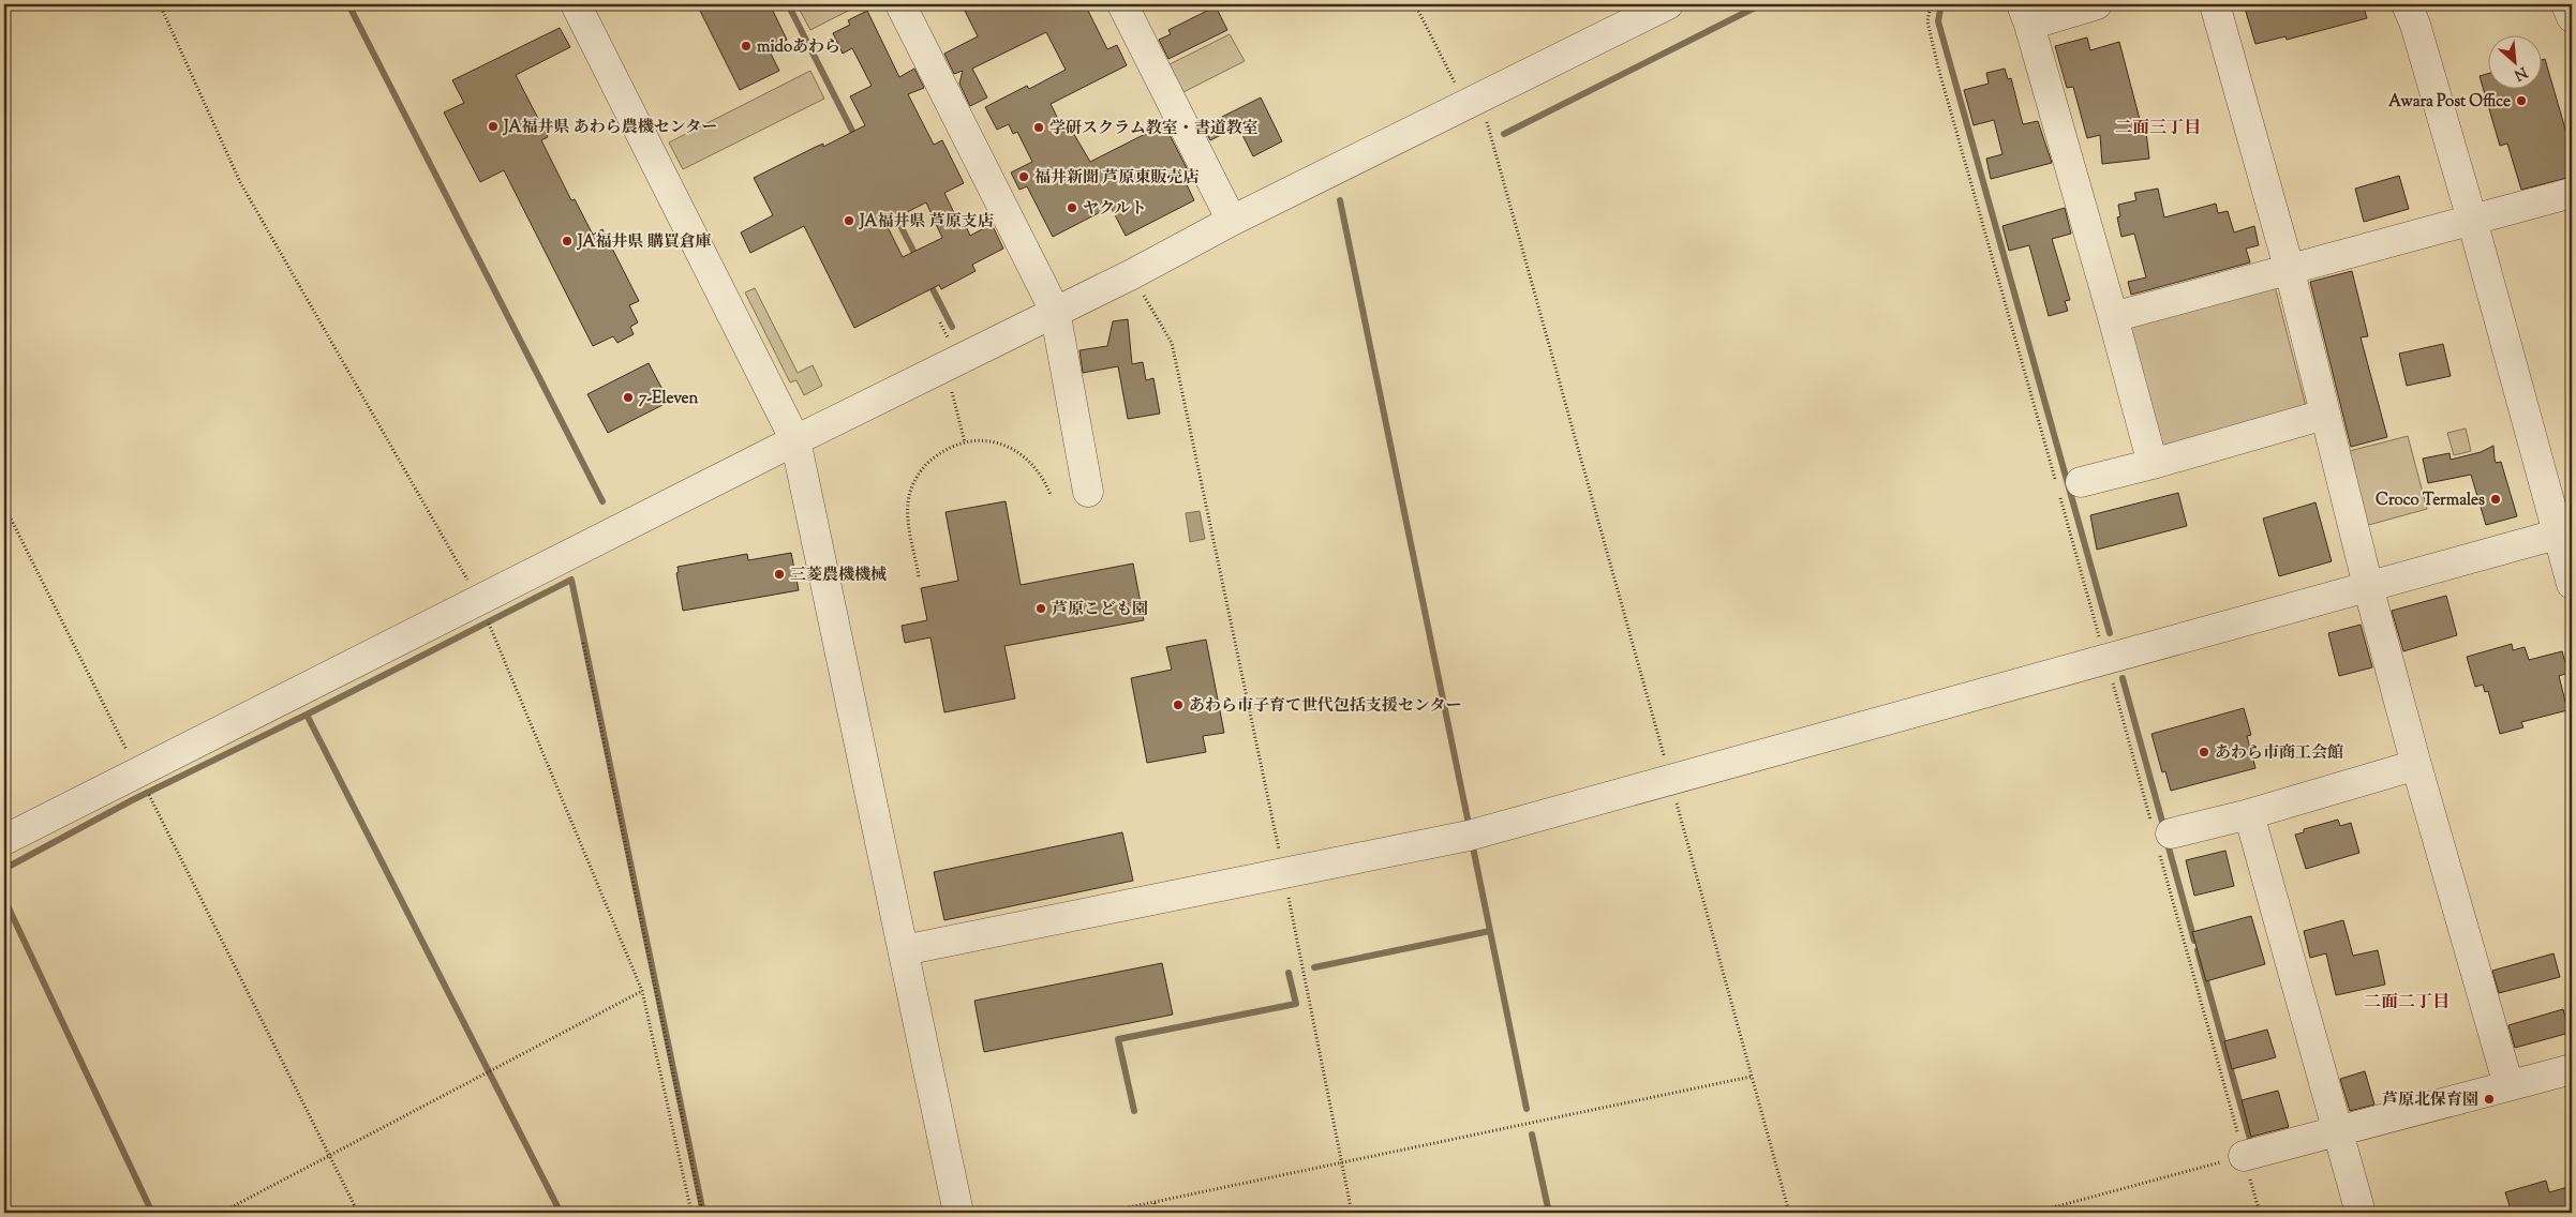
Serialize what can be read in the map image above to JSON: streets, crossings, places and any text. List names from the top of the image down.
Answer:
{
  "districts": ["二面三丁目", "二面二丁目"],
  "places": [
    "midoあわら",
    "Awara Post Office",
    "JA福井県 あわら農機センター",
    "学研スクラム教室・書道教室",
    "福井新聞 芦原東販売店",
    "ヤクルト",
    "JA福井県 芦原支店",
    "JA福井県 購買倉庫",
    "7-Eleven",
    "Croco Termales",
    "三菱農機機械",
    "芦原こども園",
    "あわら市子育て世代包括支援センター",
    "あわら市商工会館",
    "芦原北保育園"
  ],
  "north": "bottom right"
}
